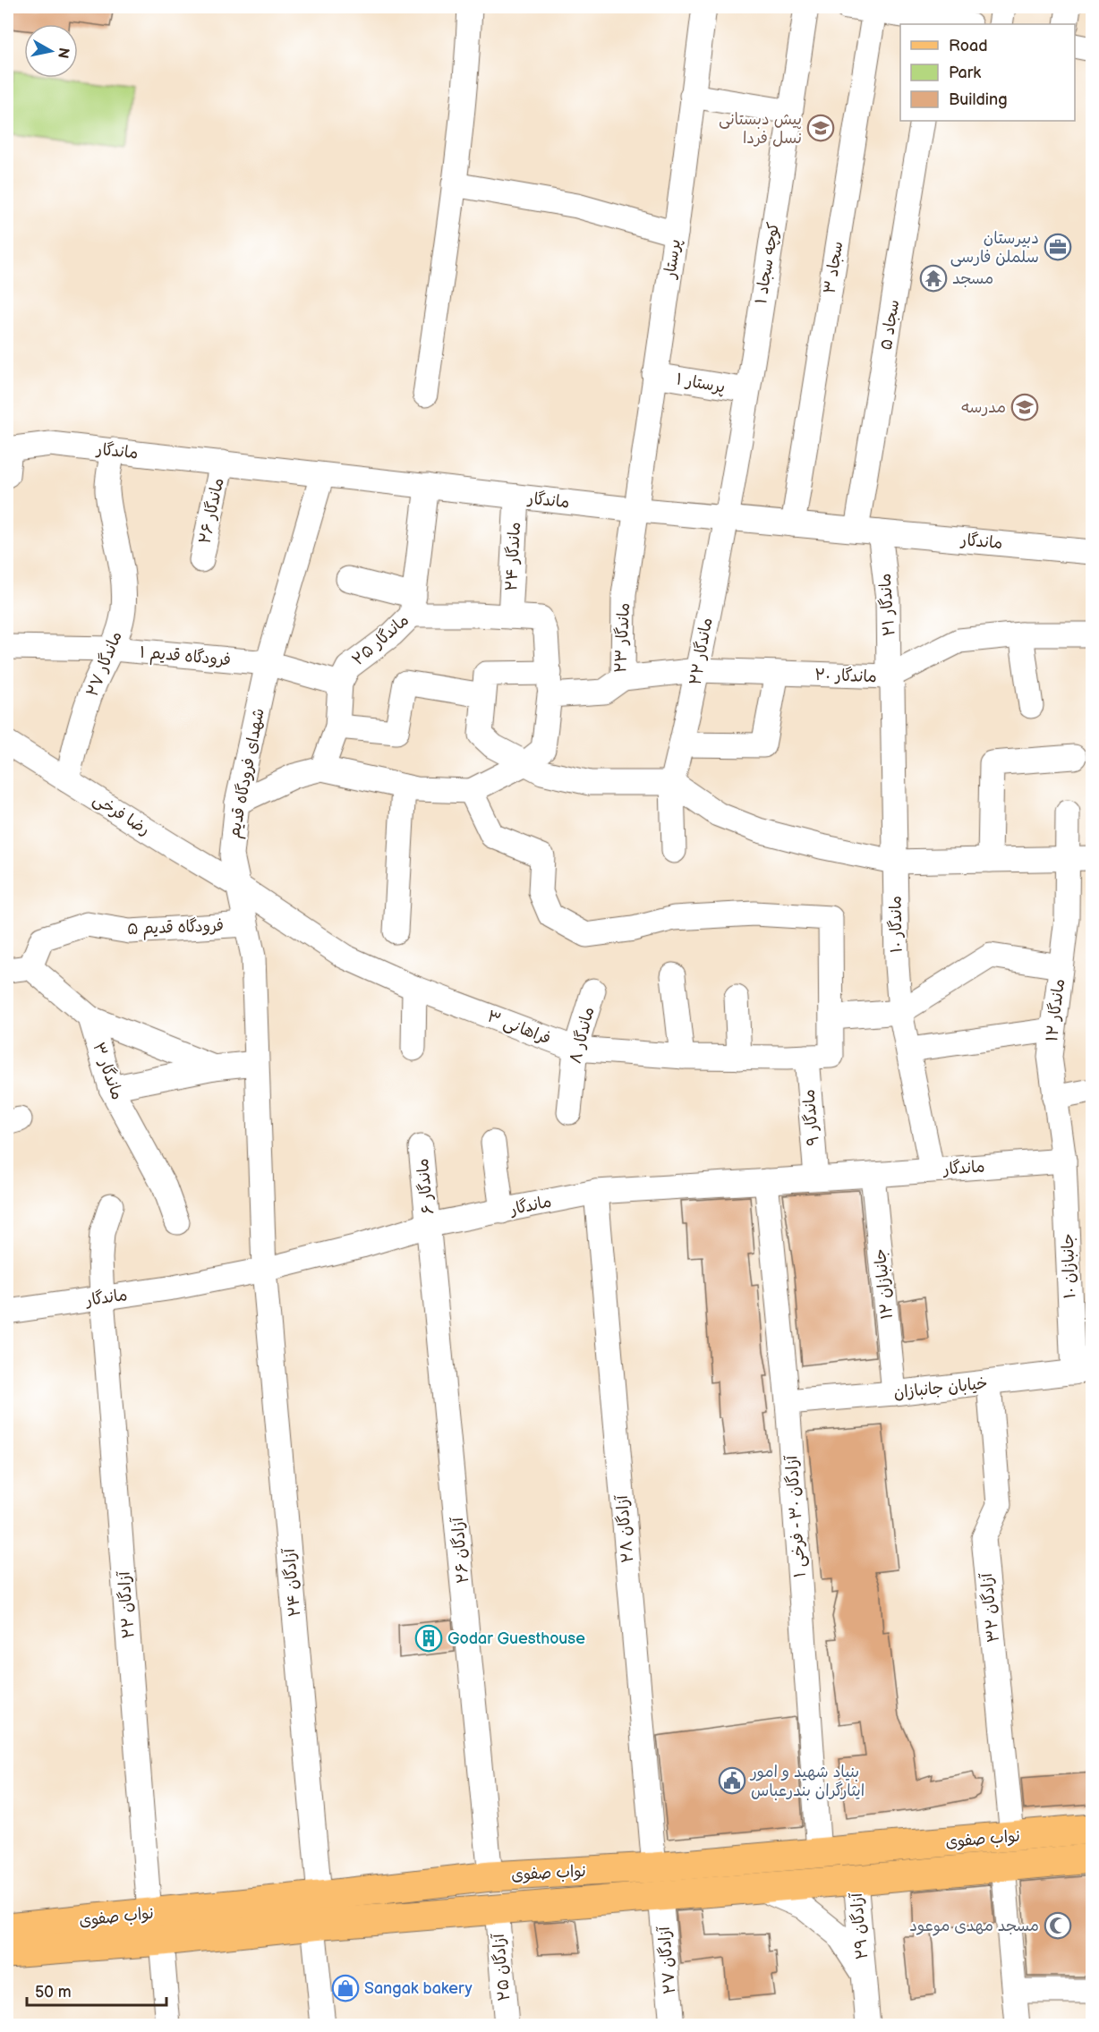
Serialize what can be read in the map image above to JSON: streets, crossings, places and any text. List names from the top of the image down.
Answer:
{
  "streets": {
    "main road": ["نواب صفوی"],
    "street": [
      "پرستار",
      "کوچه سجاد ۱",
      "سجاد ۳",
      "سجاد ۵",
      "پرستار ۱",
      "ماندگار",
      "ماندگار ۲۶",
      "ماندگار ۲۴",
      "ماندگار ۲۱",
      "ماندگار ۲۳",
      "ماندگار ۲۵",
      "ماندگار ۲۲",
      "فرودگاه قدیم ۱",
      "ماندگار ۲۷",
      "ماندگار ۲۰",
      "شهدای فرودگاه قدیم",
      "رضا فرخی",
      "ماندگار ۱۰",
      "فرودگاه قدیم ۵",
      "ماندگار ۱۲",
      "فراهانی ۳",
      "ماندگار ۸",
      "ماندگار ۳",
      "ماندگار ۹",
      "ماندگار ۶",
      "جانبازان ۱۰",
      "جانبازان ۱۲",
      "خیابان جانبازان",
      "آزادگان ۳۰ - فرخی ۱",
      "آزادگان ۲۸",
      "آزادگان ۲۶",
      "آزادگان ۲۴",
      "آزادگان ۲۲",
      "آزادگان ۳۲",
      "آزادگان ۲۹",
      "آزادگان ۲۷",
      "آزادگان ۲۵"
    ]
  },
  "crossings": [
    ["پرستار", "پرستار ۱"],
    ["پرستار", "ماندگار"],
    ["پرستار", "ماندگار ۲۳"],
    ["کوچه سجاد ۱", "پرستار ۱"],
    ["کوچه سجاد ۱", "ماندگار"],
    ["کوچه سجاد ۱", "ماندگار ۲۲"],
    ["سجاد ۳", "ماندگار"],
    ["سجاد ۵", "ماندگار"],
    ["ماندگار", "ماندگار ۲۶"],
    ["ماندگار", "ماندگار ۲۴"],
    ["ماندگار", "ماندگار ۲۱"],
    ["ماندگار", "ماندگار ۲۳"],
    ["ماندگار", "ماندگار ۲۵"],
    ["ماندگار", "ماندگار ۲۲"],
    ["ماندگار", "ماندگار ۲۷"],
    ["ماندگار", "شهدای فرودگاه قدیم"],
    ["ماندگار", "ماندگار ۱۰"],
    ["ماندگار", "ماندگار ۱۲"],
    ["ماندگار", "ماندگار ۹"],
    ["ماندگار", "ماندگار ۶"],
    ["ماندگار", "جانبازان ۱۰"],
    ["ماندگار", "جانبازان ۱۲"],
    ["ماندگار", "آزادگان ۳۰ - فرخی ۱"],
    ["ماندگار", "آزادگان ۲۸"],
    ["ماندگار", "آزادگان ۲۶"],
    ["ماندگار", "آزادگان ۲۴"],
    ["ماندگار", "آزادگان ۲۲"],
    ["ماندگار ۲۱", "ماندگار ۲۰"],
    ["ماندگار ۲۱", "ماندگار ۱۰"],
    ["ماندگار ۲۳", "ماندگار ۲۰"],
    ["ماندگار ۲۵", "فرودگاه قدیم ۱"],
    ["ماندگار ۲۲", "ماندگار ۲۰"],
    ["فرودگاه قدیم ۱", "ماندگار ۲۷"],
    ["فرودگاه قدیم ۱", "شهدای فرودگاه قدیم"],
    ["ماندگار ۲۷", "رضا فرخی"],
    ["ماندگار ۲۰", "ماندگار ۱۰"],
    ["شهدای فرودگاه قدیم", "رضا فرخی"],
    ["شهدای فرودگاه قدیم", "فرودگاه قدیم ۵"],
    ["شهدای فرودگاه قدیم", "فراهانی ۳"],
    ["شهدای فرودگاه قدیم", "آزادگان ۲۴"],
    ["رضا فرخی", "فراهانی ۳"],
    ["ماندگار ۱۲", "جانبازان ۱۰"],
    ["فراهانی ۳", "ماندگار ۸"],
    ["فراهانی ۳", "ماندگار ۹"],
    ["ماندگار ۶", "آزادگان ۲۶"],
    ["جانبازان ۱۰", "خیابان جانبازان"],
    ["جانبازان ۱۲", "خیابان جانبازان"],
    ["خیابان جانبازان", "آزادگان ۳۰ - فرخی ۱"],
    ["خیابان جانبازان", "آزادگان ۳۲"],
    ["آزادگان ۳۰ - فرخی ۱", "نواب صفوی"],
    ["آزادگان ۲۸", "نواب صفوی"],
    ["آزادگان ۲۶", "نواب صفوی"],
    ["آزادگان ۲۴", "نواب صفوی"],
    ["آزادگان ۲۲", "نواب صفوی"],
    ["آزادگان ۳۲", "نواب صفوی"],
    ["نواب صفوی", "آزادگان ۲۹"],
    ["نواب صفوی", "آزادگان ۲۷"],
    ["نواب صفوی", "آزادگان ۲۵"]
  ],
  "places": {
    "school or university": ["پیش دبستانی نسل فردا", "مدرسه"],
    "office": ["دبیرستان سلملن فارسی"],
    "temple": ["مسجد"],
    "building": ["Godar Guesthouse"],
    "public building": ["بنیاد شهید و امور ایثارگران بندرعباس"],
    "mosque": ["مسجد مهدی موعود"],
    "shop": ["Sangak bakery"]
  },
  "legend": ["Road", "Park", "Building"],
  "scale_bar": "50 m",
  "north": "right"
}
